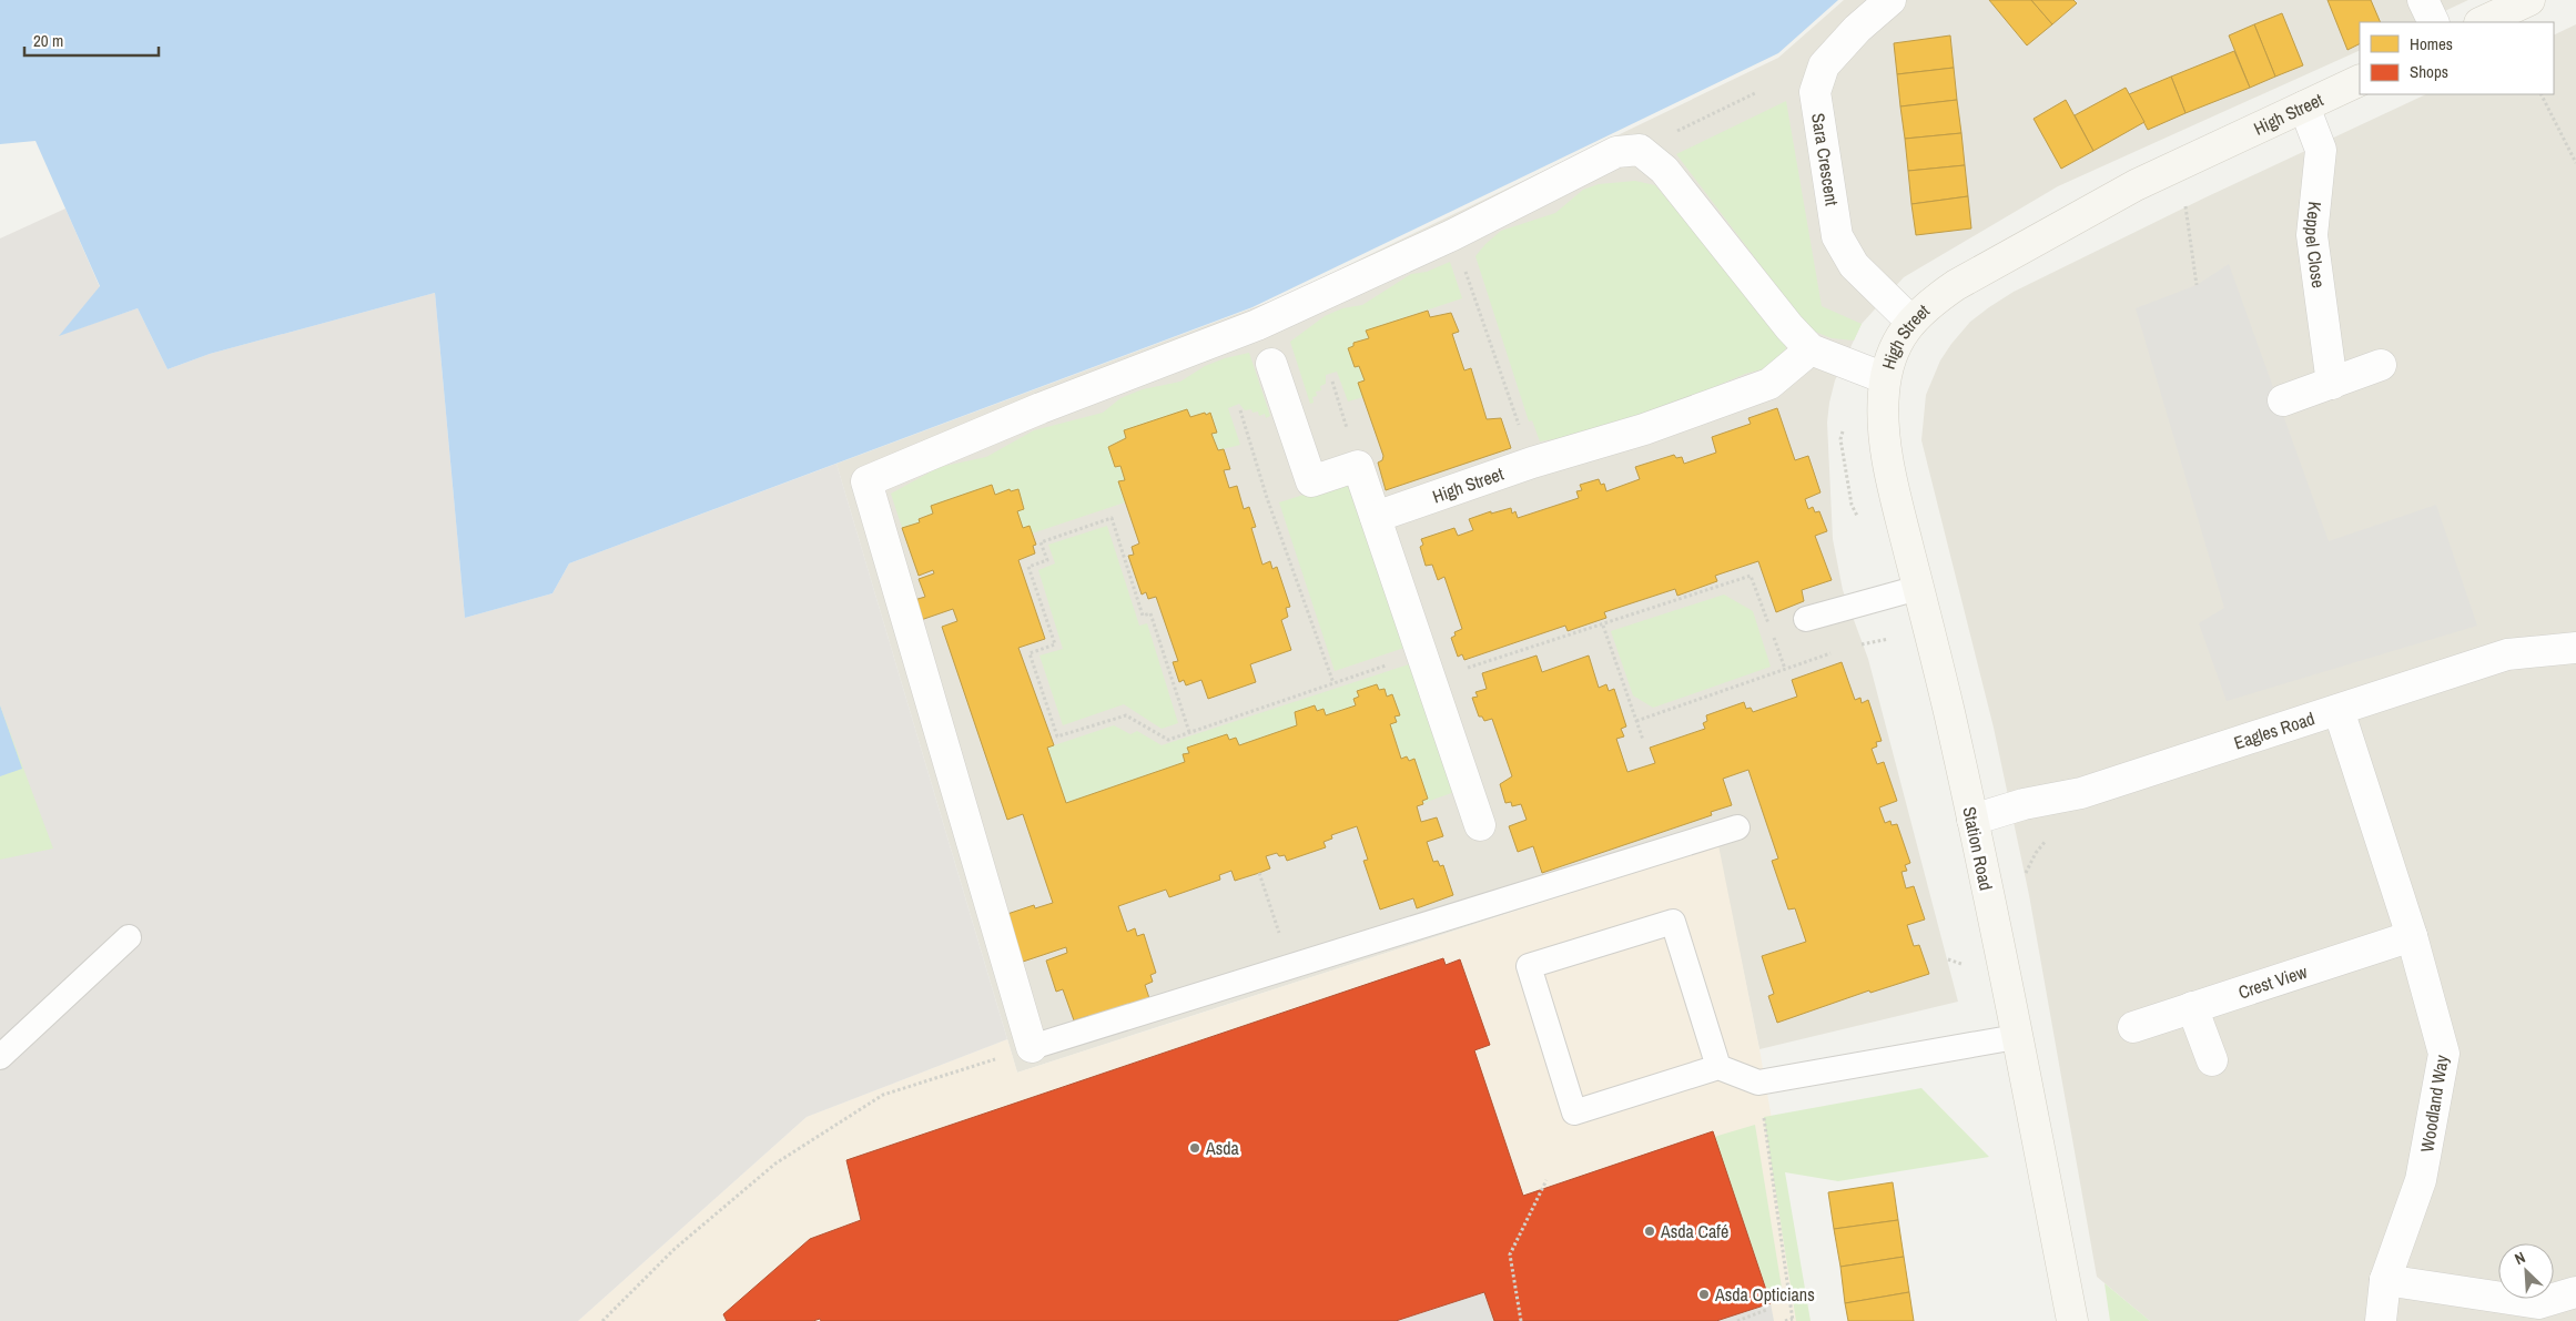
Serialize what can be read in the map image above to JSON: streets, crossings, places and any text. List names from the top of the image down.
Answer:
{
  "streets": {
    "main road": ["High Street", "Station Road"],
    "street": [
      "Sara Crescent",
      "Keppel Close",
      "Eagles Road",
      "Crest View",
      "Woodland Way"
    ]
  },
  "crossings": [
    ["High Street", "Sara Crescent"],
    ["High Street", "Keppel Close"],
    ["High Street", "Station Road"],
    ["Eagles Road", "Station Road"],
    ["Eagles Road", "Woodland Way"],
    ["Crest View", "Woodland Way"]
  ],
  "places": ["Asda", "Asda Café", "Asda Opticians"],
  "legend": ["Homes", "Shops"],
  "scale_bar": "20 m",
  "north": "top left"
}
